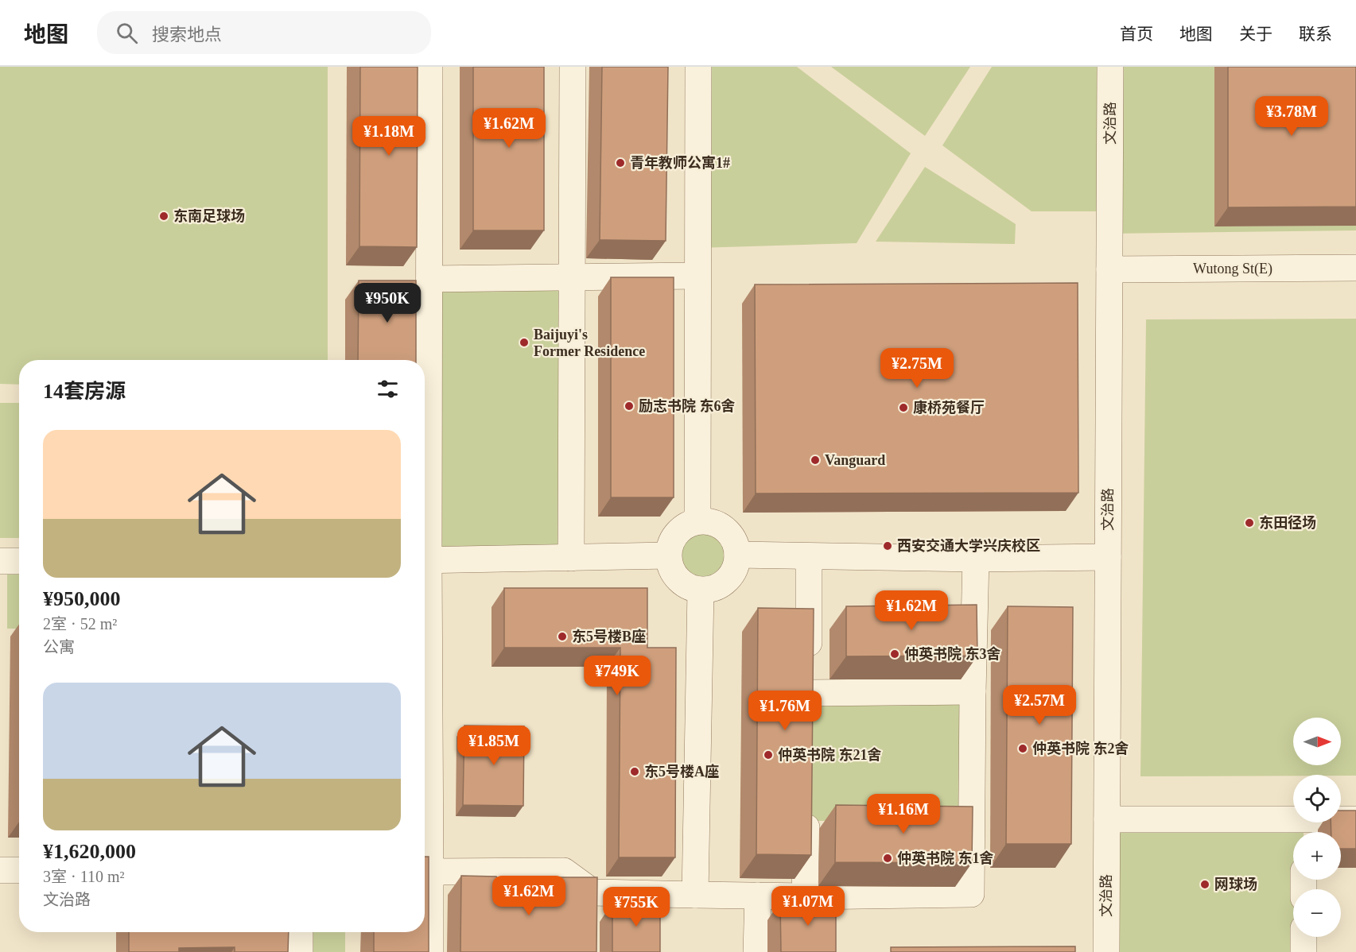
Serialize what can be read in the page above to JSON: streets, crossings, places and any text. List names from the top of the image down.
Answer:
{
  "streets": {
    "street": ["文治路", "Wutong St(E)"]
  },
  "crossings": [
    ["文治路", "Wutong St(E)"]
  ],
  "places": [
    "青年教师公寓1#",
    "东南足球场",
    "Baijuyi's Former Residence",
    "励志书院 东6舍",
    "康桥苑餐厅",
    "Vanguard",
    "东田径场",
    "西安交通大学兴庆校区",
    "东5号楼B座",
    "仲英书院 东3舍",
    "仲英书院 东2舍",
    "仲英书院 东21舍",
    "东5号楼A座",
    "仲英书院 东1舍",
    "网球场"
  ],
  "north": "right",
  "page": {
    "header": "地图",
    "search": "搜索地点",
    "nav": [
      "首页",
      "地图",
      "关于",
      "联系"
    ],
    "price": [
      "¥3.78M",
      "¥1.62M",
      "¥1.18M",
      "¥950K",
      "¥2.75M",
      "¥1.62M",
      "¥749K",
      "¥2.57M",
      "¥1.76M",
      "¥1.85M",
      "¥1.16M",
      "¥1.62M",
      "¥1.07M",
      "¥755K"
    ],
    "heading": "14套房源",
    "list": [
      {
        "name": "¥950,000",
        "note": "2室 · 52 m² · 公寓"
      },
      {
        "name": "¥1,620,000",
        "note": "3室 · 110 m² · 文治路"
      }
    ],
    "map_buttons": ["+", "−"]
  }
}
